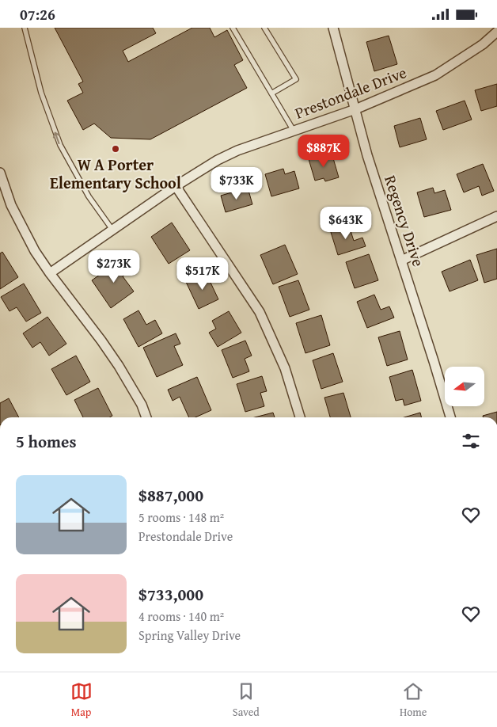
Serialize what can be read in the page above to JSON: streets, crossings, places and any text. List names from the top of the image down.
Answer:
{
  "streets": {
    "street": ["Prestondale Drive", "Regency Drive"]
  },
  "crossings": [
    ["Prestondale Drive", "Regency Drive"]
  ],
  "places": ["W A Porter Elementary School"],
  "north": "left",
  "page": {
    "status": "07:26",
    "price": [
      "$887K",
      "$733K",
      "$643K",
      "$273K",
      "$517K"
    ],
    "heading": "5 homes",
    "list": [
      {
        "name": "$887,000",
        "note": "5 rooms · 148 m² · Prestondale Drive"
      },
      {
        "name": "$733,000",
        "note": "4 rooms · 140 m² · Spring Valley Drive"
      }
    ],
    "tabs": ["Map", "Saved", "Home"]
  }
}
